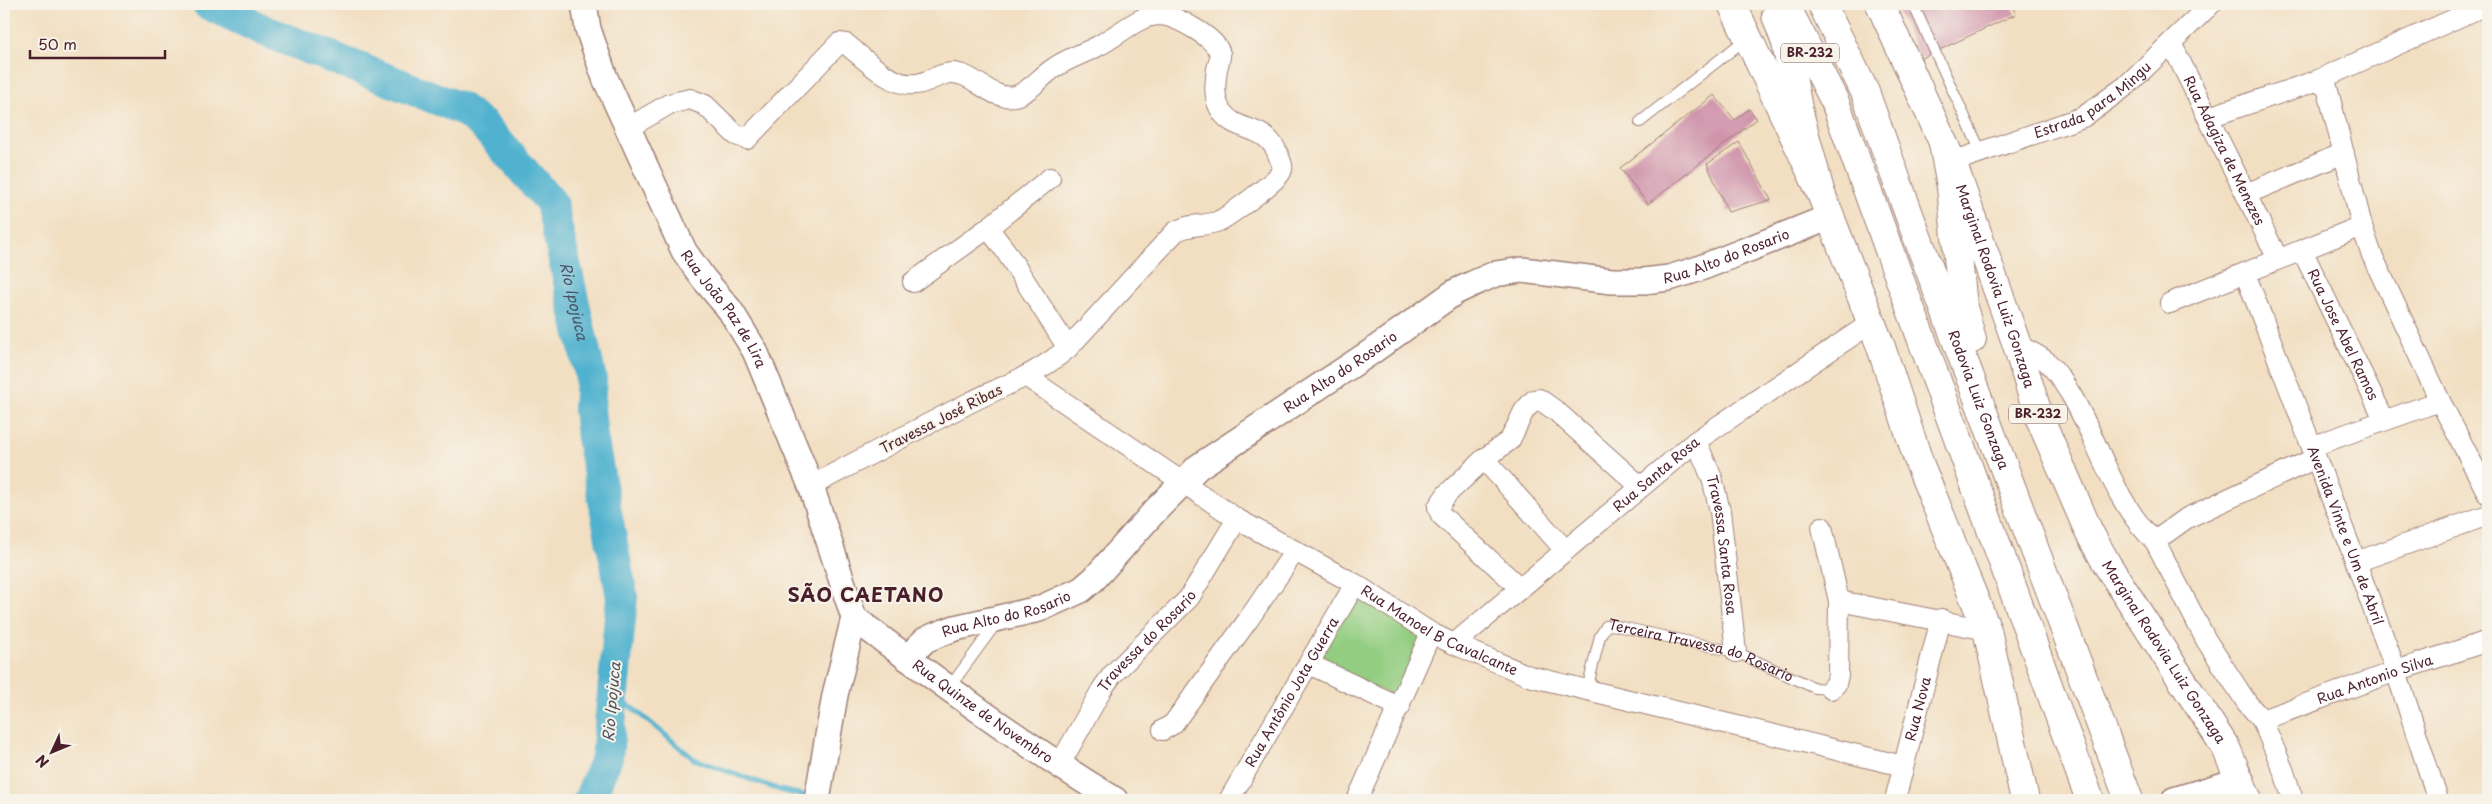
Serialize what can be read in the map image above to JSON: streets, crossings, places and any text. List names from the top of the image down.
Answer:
{
  "streets": {
    "main road": ["BR-232", "Marginal Rodovia Luiz Gonzaga", "Rodovia Luiz Gonzaga"],
    "street": [
      "Estrada para Mingu",
      "Rua Adagiza de Menezes",
      "Rua Alto do Rosario",
      "Rua João Paz de Lira",
      "Rua Jose Abel Ramos",
      "Travessa José Ribas",
      "Rua Santa Rosa",
      "Avenida Vinte e Um de Abril",
      "Travessa Santa Rosa",
      "Rua Manoel B Cavalcante",
      "Travessa do Rosario",
      "Rua Antonio Silva",
      "Rua Antônio Jota Guerra",
      "Rua Nova",
      "Rua Quinze de Novembro"
    ],
    "lane": ["Terceira Travessa do Rosario"]
  },
  "crossings": [
    ["BR-232", "Rua Alto do Rosario"],
    ["BR-232", "Rua Santa Rosa"],
    ["Estrada para Mingu", "Rua Adagiza de Menezes"],
    ["Estrada para Mingu", "Marginal Rodovia Luiz Gonzaga"],
    ["Rua Alto do Rosario", "Rua Manoel B Cavalcante"],
    ["Rua Alto do Rosario", "Rua Quinze de Novembro"],
    ["Rua João Paz de Lira", "Travessa José Ribas"],
    ["Rua João Paz de Lira", "Rua Quinze de Novembro"],
    ["Travessa José Ribas", "Rua Manoel B Cavalcante"],
    ["Rua Santa Rosa", "Travessa Santa Rosa"],
    ["Rua Santa Rosa", "Rua Manoel B Cavalcante"],
    ["Avenida Vinte e Um de Abril", "Rua Antonio Silva"],
    ["Travessa Santa Rosa", "Terceira Travessa do Rosario"],
    ["Rua Manoel B Cavalcante", "Travessa do Rosario"],
    ["Rua Manoel B Cavalcante", "Terceira Travessa do Rosario"],
    ["Rua Manoel B Cavalcante", "Rua Antônio Jota Guerra"],
    ["Rua Manoel B Cavalcante", "Rua Nova"],
    ["Travessa do Rosario", "Rua Quinze de Novembro"]
  ],
  "districts": ["SÃO CAETANO"],
  "water": ["Rio Ipojuca"],
  "scale_bar": "50 m",
  "north": "bottom left"
}
